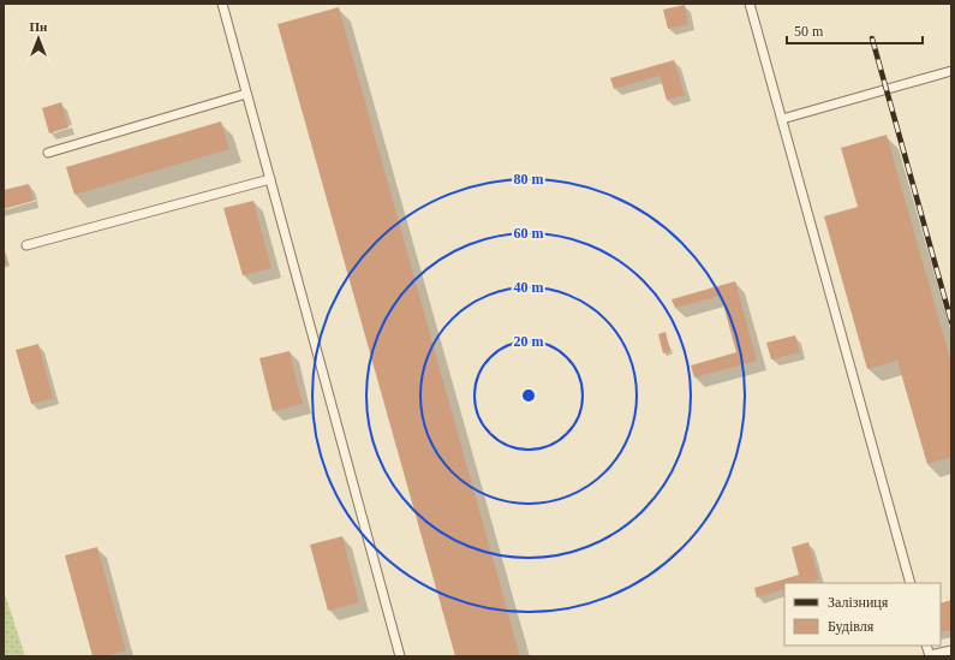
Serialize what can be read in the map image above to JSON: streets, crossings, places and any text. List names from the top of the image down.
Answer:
{
  "legend": ["Залізниця", "Будівля"],
  "scale_bar": "50 m",
  "north": "top",
  "rings": [
    "80 m",
    "60 m",
    "40 m",
    "20 m"
  ]
}
